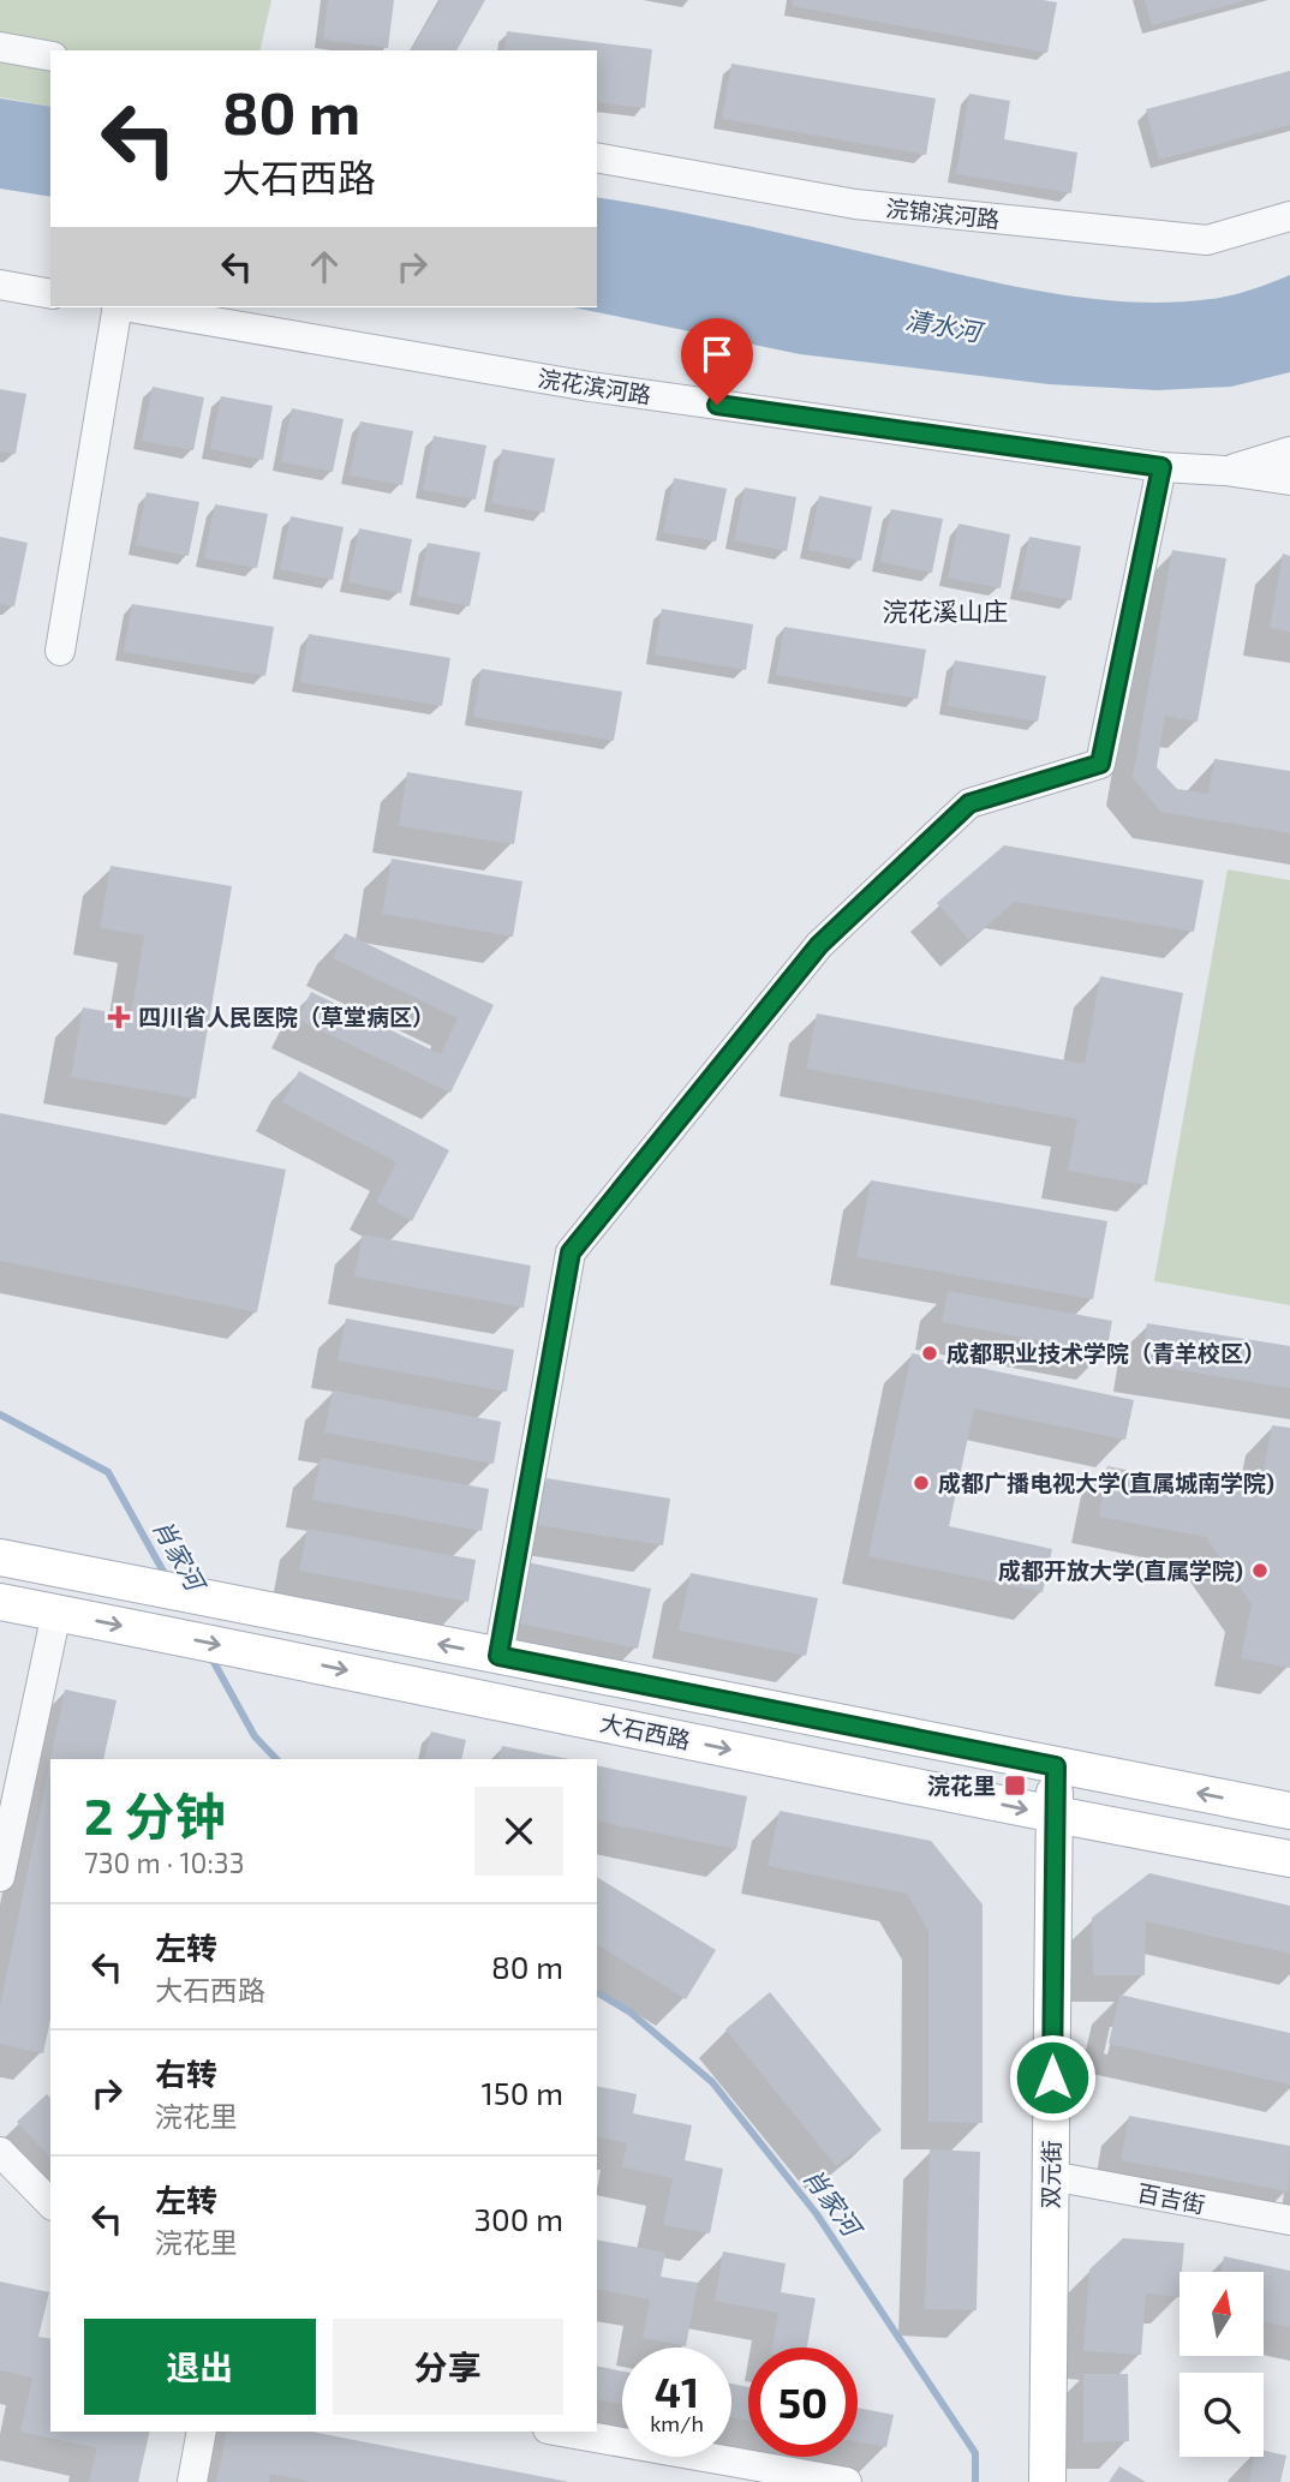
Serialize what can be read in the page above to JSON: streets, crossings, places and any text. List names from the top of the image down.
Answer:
{
  "streets": {
    "main road": ["大石西路", "双元街"],
    "street": ["浣锦滨河路", "浣花滨河路", "百吉街"]
  },
  "crossings": [
    ["大石西路", "双元街"],
    ["双元街", "百吉街"]
  ],
  "districts": ["浣花溪山庄"],
  "water": ["清水河", "肖家河"],
  "places": {
    "health": ["四川省人民医院（草堂病区）"],
    "other": ["成都职业技术学院（青羊校区）", "成都广播电视大学(直属城南学院)", "成都开放大学(直属学院)"],
    "transit": ["浣花里"]
  },
  "north": "top",
  "page": {
    "turn": ["80 m", "大石西路"],
    "heading": ["2 分钟", "730 m · 10:33"],
    "list": [
      {
        "name": "左转",
        "note": "大石西路",
        "value": "80 m"
      },
      {
        "name": "右转",
        "note": "浣花里",
        "value": "150 m"
      },
      {
        "name": "左转",
        "note": "浣花里",
        "value": "300 m"
      }
    ],
    "buttons": ["退出", "分享"],
    "speed": "41 km/h",
    "limit": "50"
  }
}
